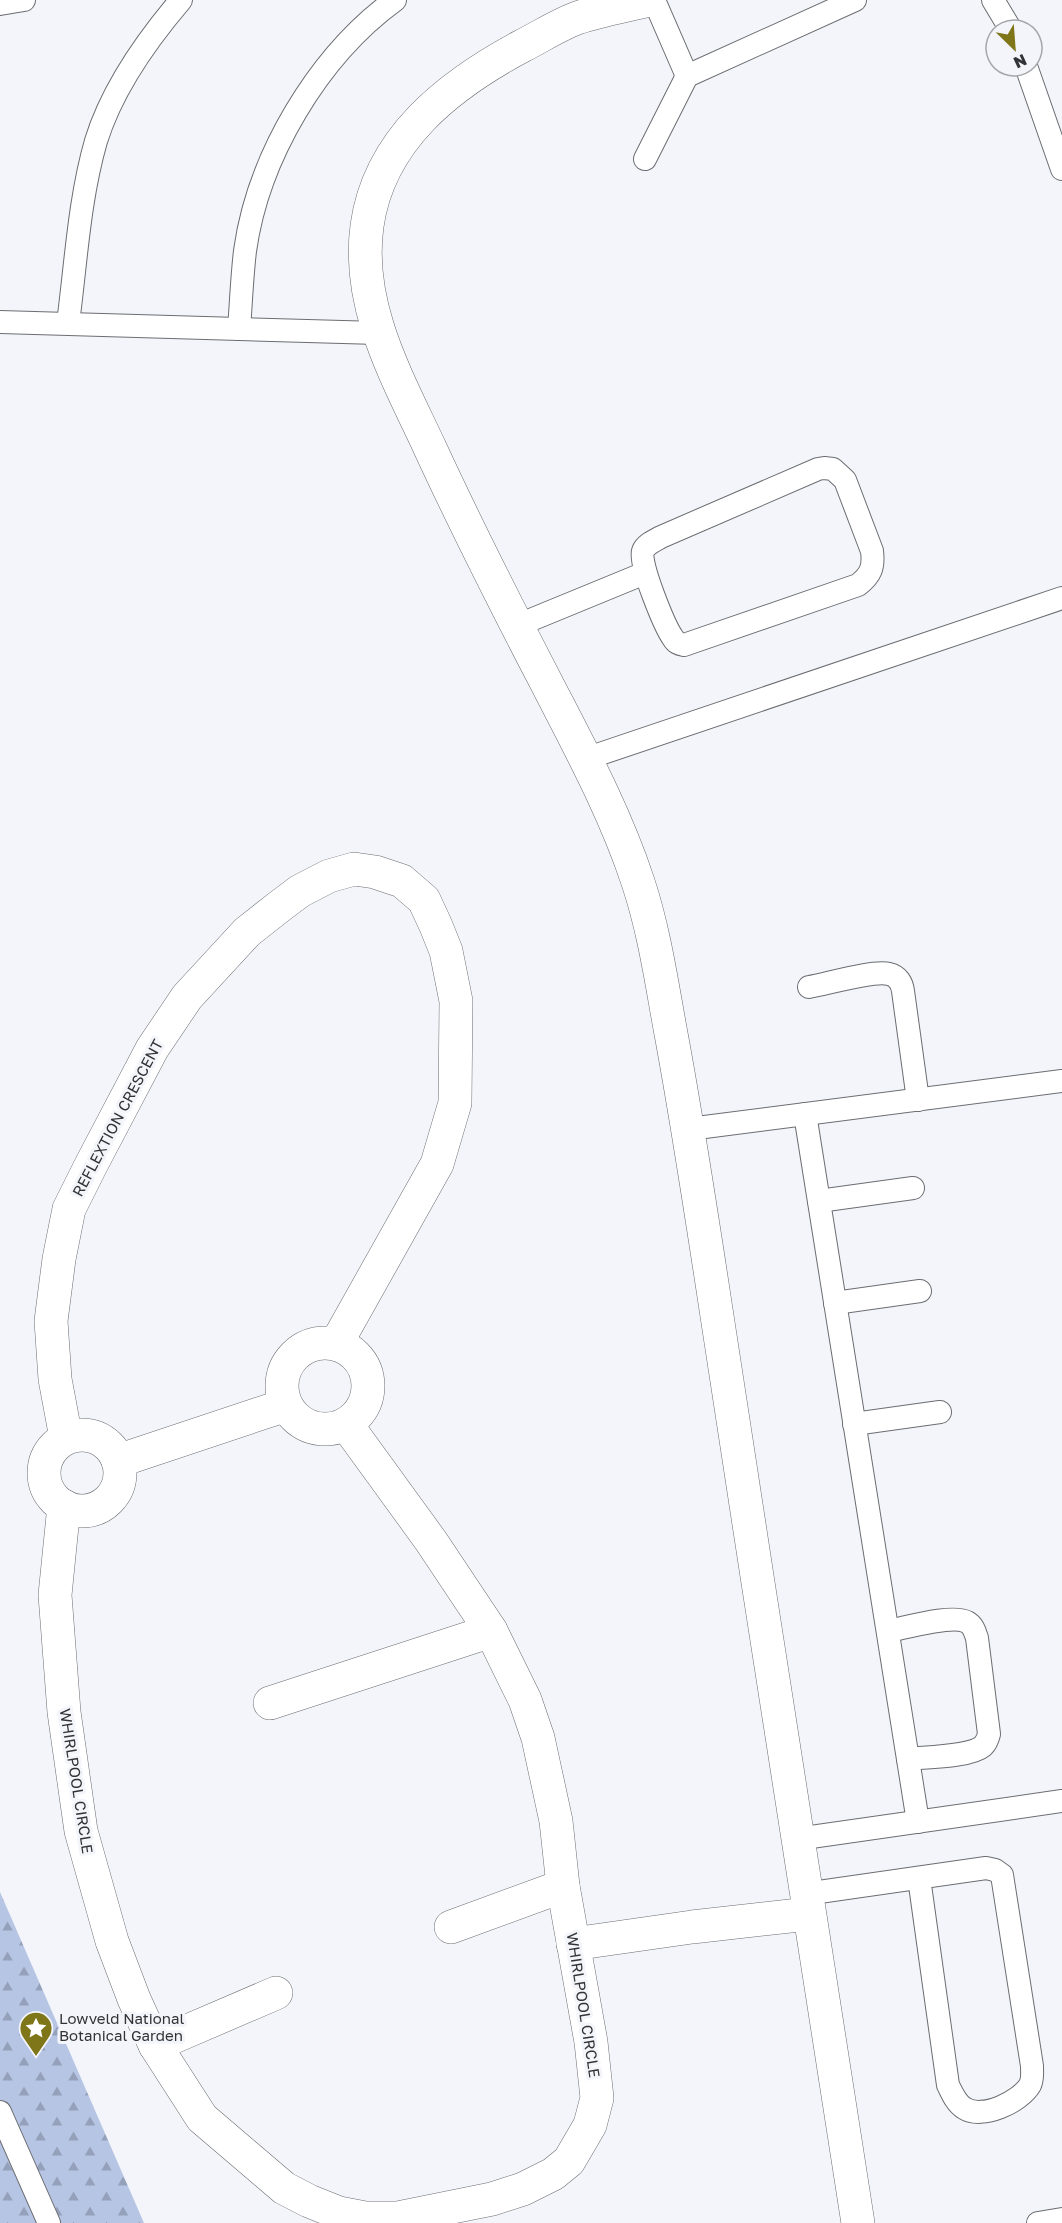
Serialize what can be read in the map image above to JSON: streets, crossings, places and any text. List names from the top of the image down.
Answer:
{
  "streets": {
    "street": ["REFLEXTION CRESCENT", "WHIRLPOOL CIRCLE"]
  },
  "crossings": [
    ["REFLEXTION CRESCENT", "WHIRLPOOL CIRCLE"]
  ],
  "places": {
    "place": ["Lowveld National Botanical Garden"]
  },
  "north": "bottom right"
}
